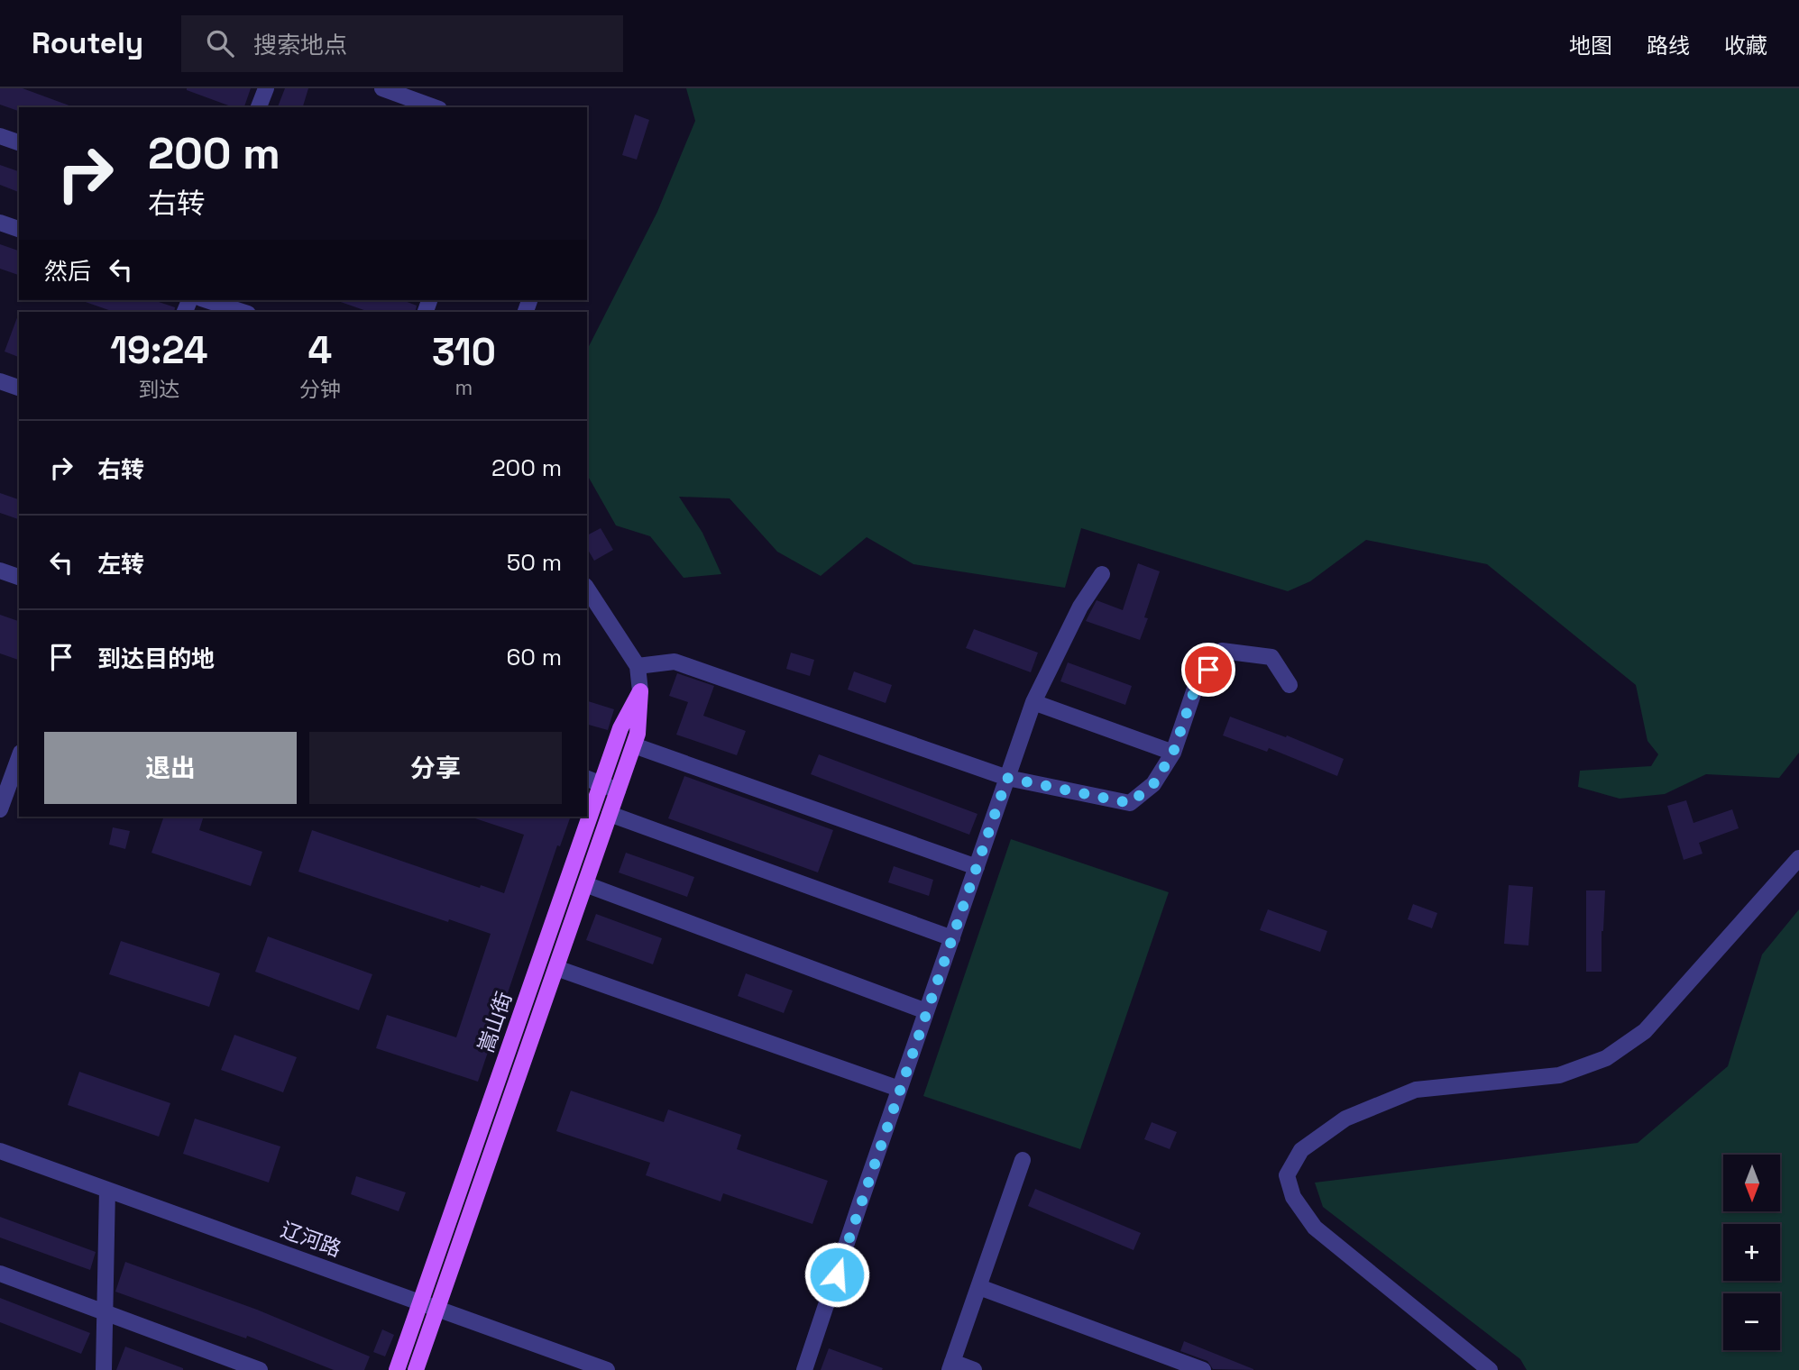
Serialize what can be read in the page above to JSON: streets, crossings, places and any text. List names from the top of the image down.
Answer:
{
  "streets": {
    "main road": ["嵩山街"],
    "street": ["辽河路"]
  },
  "crossings": [
    ["嵩山街", "辽河路"]
  ],
  "north": "bottom",
  "page": {
    "header": "Routely",
    "search": "搜索地点",
    "nav": ["地图", "路线", "收藏"],
    "turn": ["200 m", "右转"],
    "then": "然后",
    "eta": [
      "19:24",
      "到达",
      "4",
      "分钟",
      "310",
      "m"
    ],
    "list": [
      {
        "name": "右转",
        "value": "200 m"
      },
      {
        "name": "左转",
        "value": "50 m"
      },
      {
        "name": "到达目的地",
        "value": "60 m"
      }
    ],
    "buttons": ["退出", "分享"],
    "map_buttons": ["+", "−"]
  }
}
